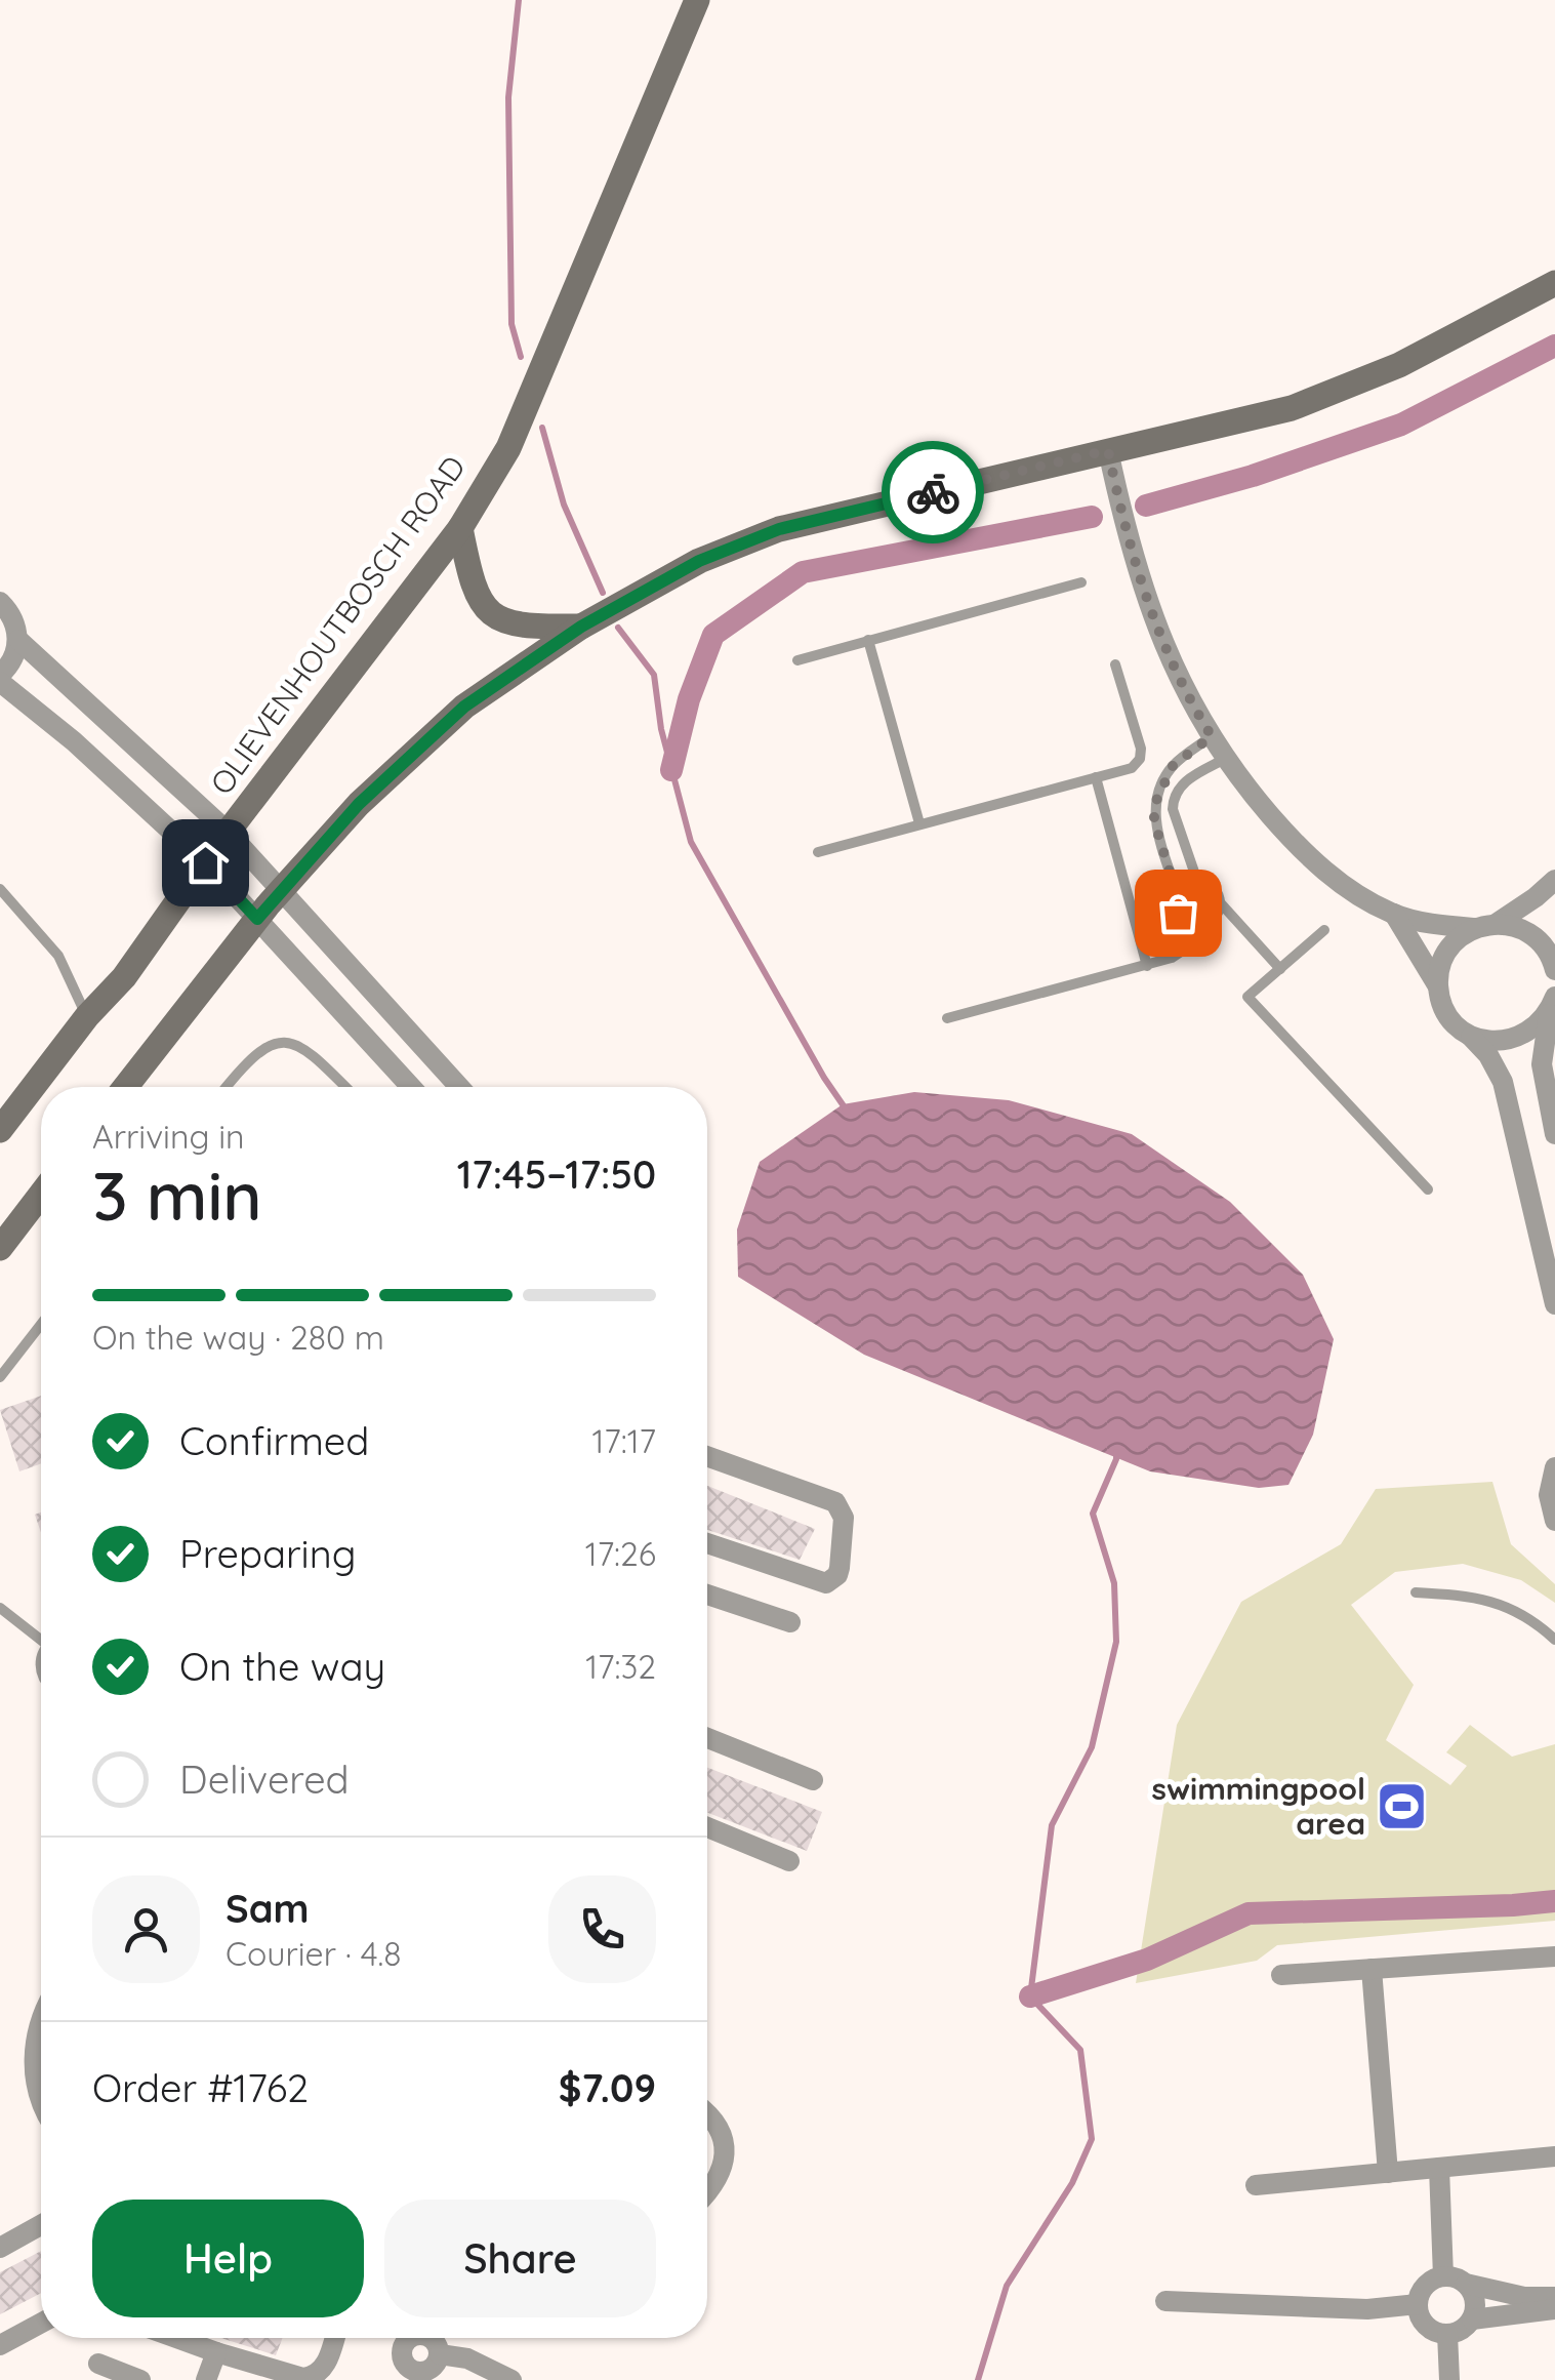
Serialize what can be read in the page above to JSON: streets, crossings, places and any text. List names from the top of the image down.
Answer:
{
  "streets": {
    "main road": ["OLIEVENHOUTBOSCH ROAD"]
  },
  "places": {
    "sports": ["swimmingpool area"]
  },
  "page": {
    "heading": ["3 min", "Arriving in", "17:45–17:50"],
    "panel": [
      "Sam",
      "Courier · 4.8",
      "Order #1762",
      "$7.09"
    ],
    "bar": "On the way · 280 m",
    "list": [
      ["Confirmed", "17:17"],
      ["Preparing", "17:26"],
      ["On the way", "17:32"],
      "Delivered"
    ],
    "buttons": ["Help", "Share"]
  }
}
